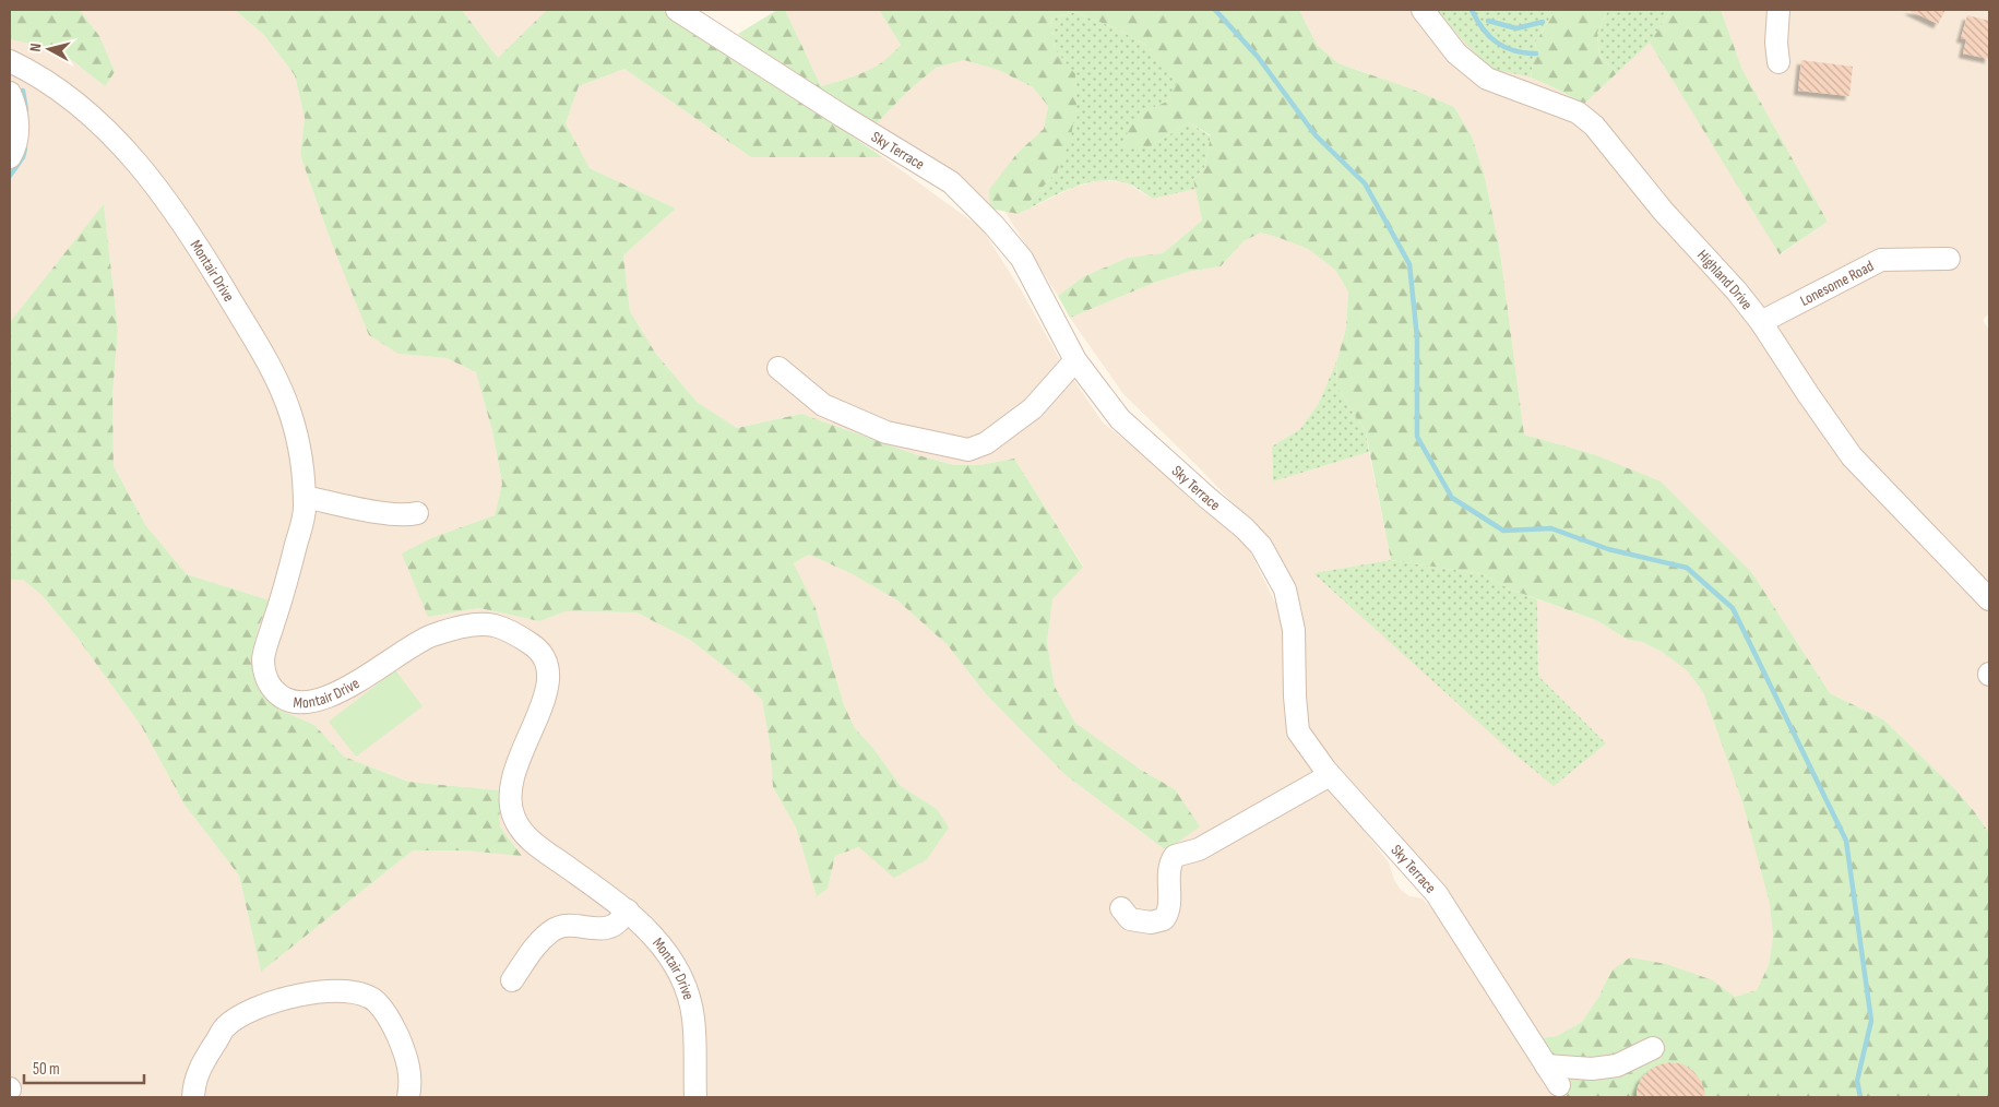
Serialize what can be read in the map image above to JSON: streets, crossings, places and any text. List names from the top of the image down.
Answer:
{
  "streets": {
    "street": [
      "Sky Terrace",
      "Montair Drive",
      "Highland Drive",
      "Lonesome Road"
    ]
  },
  "crossings": [
    ["Highland Drive", "Lonesome Road"]
  ],
  "scale_bar": "50 m",
  "north": "left"
}
